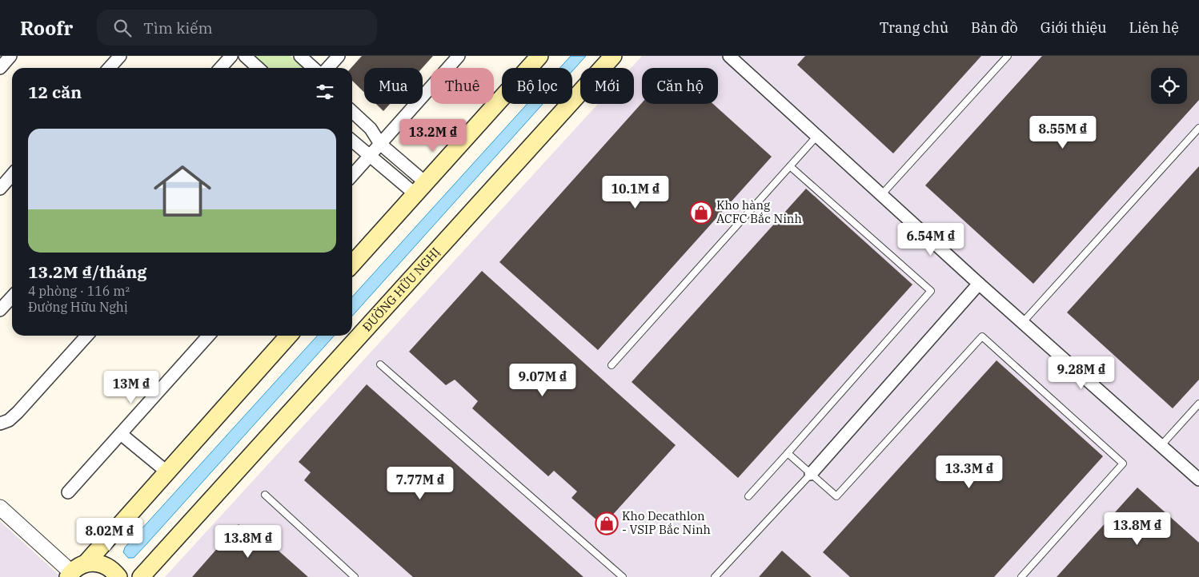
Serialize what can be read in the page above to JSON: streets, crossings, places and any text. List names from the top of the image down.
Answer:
{
  "streets": {
    "main road": ["ĐƯỜNG HỮU NGHỊ"]
  },
  "places": {
    "shop": ["Kho hàng ACFC Bắc Ninh", "Kho Decathlon - VSIP Bắc Ninh"]
  },
  "page": {
    "header": "Roofr",
    "search": "Tìm kiếm",
    "nav": [
      "Trang chủ",
      "Bản đồ",
      "Giới thiệu",
      "Liên hệ"
    ],
    "chip": [
      "Mua",
      "Thuê",
      "Bộ lọc",
      "Mới",
      "Căn hộ"
    ],
    "heading": "12 căn",
    "price": [
      "8.55M ₫",
      "13.2M ₫",
      "10.1M ₫",
      "6.54M ₫",
      "9.28M ₫",
      "9.07M ₫",
      "13M ₫",
      "13.3M ₫",
      "7.77M ₫",
      "13.8M ₫",
      "8.02M ₫",
      "13.8M ₫"
    ],
    "list": [
      {
        "name": "13.2M ₫/tháng",
        "note": "4 phòng · 116 m² · Đường Hữu Nghị"
      }
    ]
  }
}
